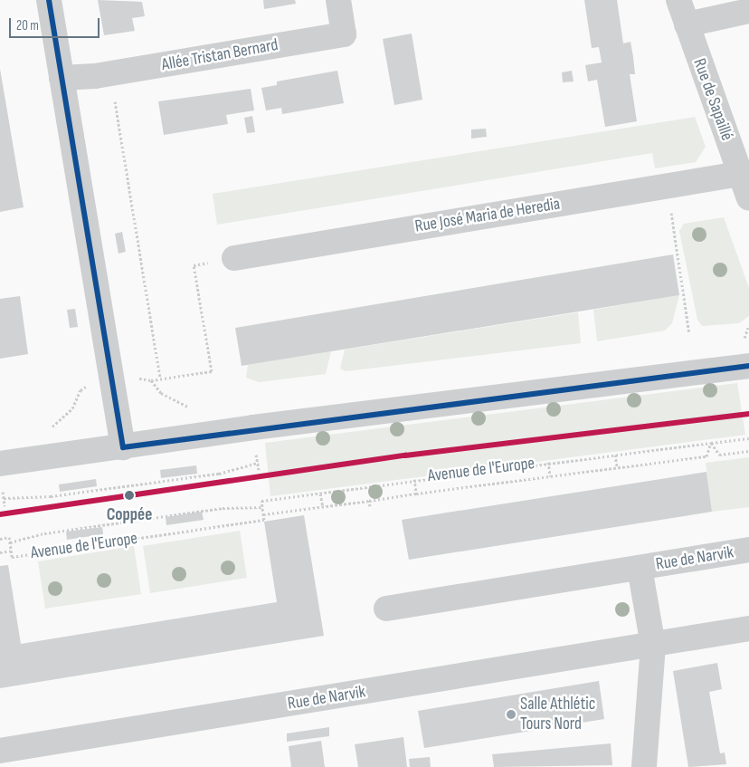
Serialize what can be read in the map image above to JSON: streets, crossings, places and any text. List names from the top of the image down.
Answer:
{
  "streets": {
    "street": [
      "Allée Tristan Bernard",
      "Rue de Sapaillé",
      "Rue José Maria de Heredia",
      "Rue de Narvik"
    ],
    "path": ["Avenue de l'Europe"]
  },
  "crossings": [
    ["Rue de Sapaillé", "Rue José Maria de Heredia"]
  ],
  "places": ["Coppée", "Salle Athlétic Tours Nord"],
  "scale_bar": "20 m"
}
